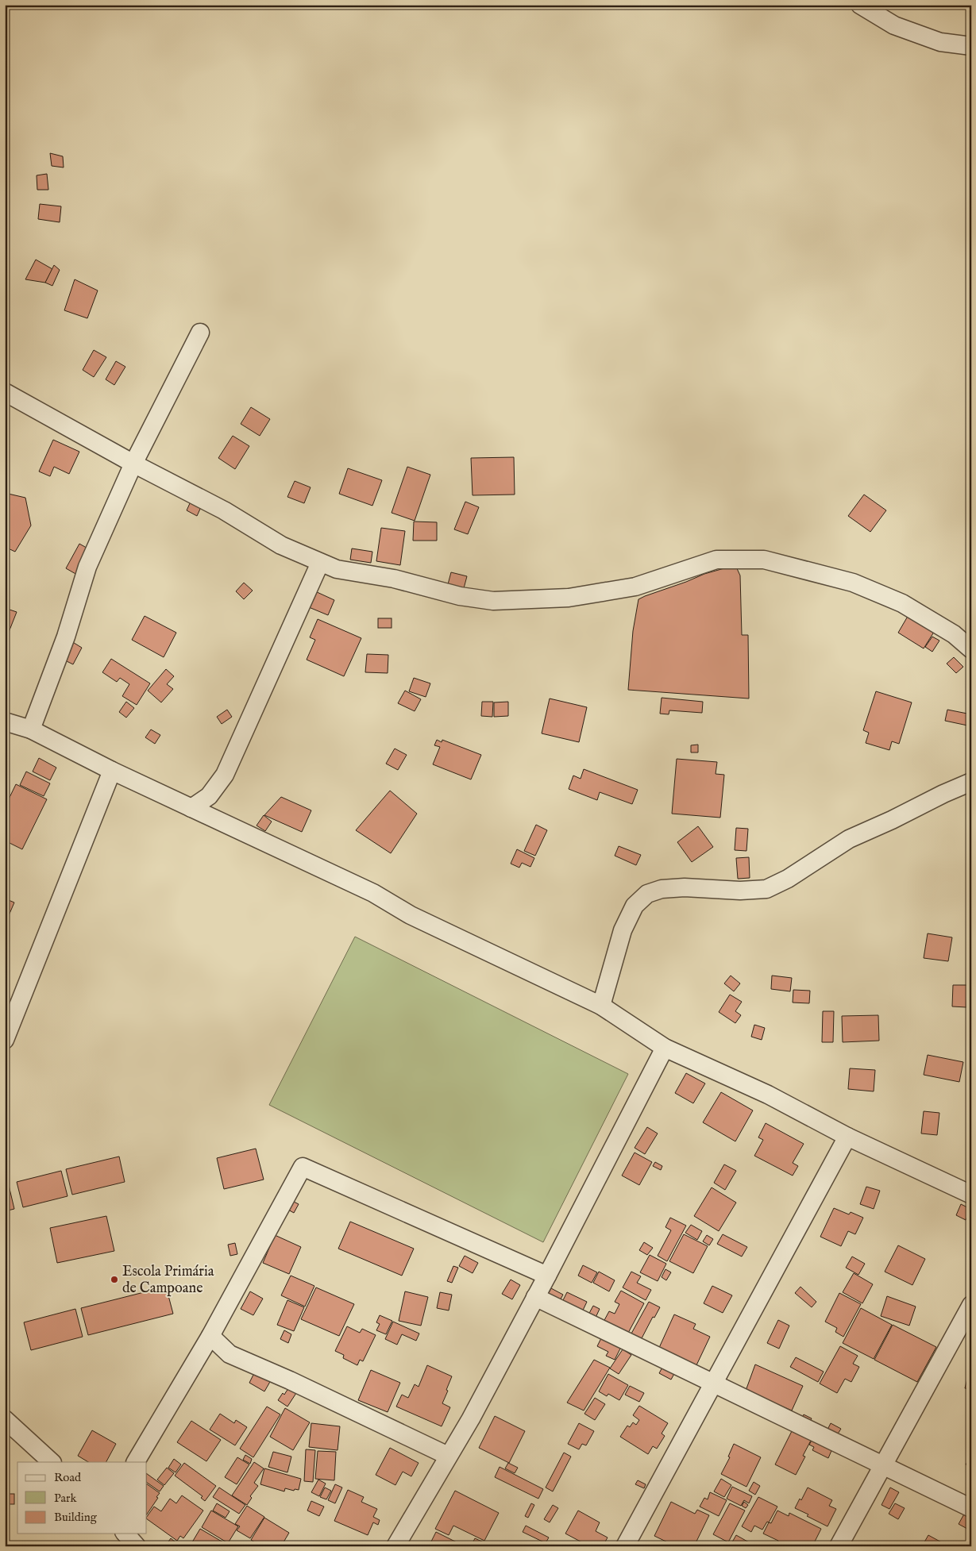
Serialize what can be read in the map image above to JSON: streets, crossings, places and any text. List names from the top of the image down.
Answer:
{
  "places": ["Escola Primária de Campoane"],
  "legend": ["Road", "Park", "Building"]
}
